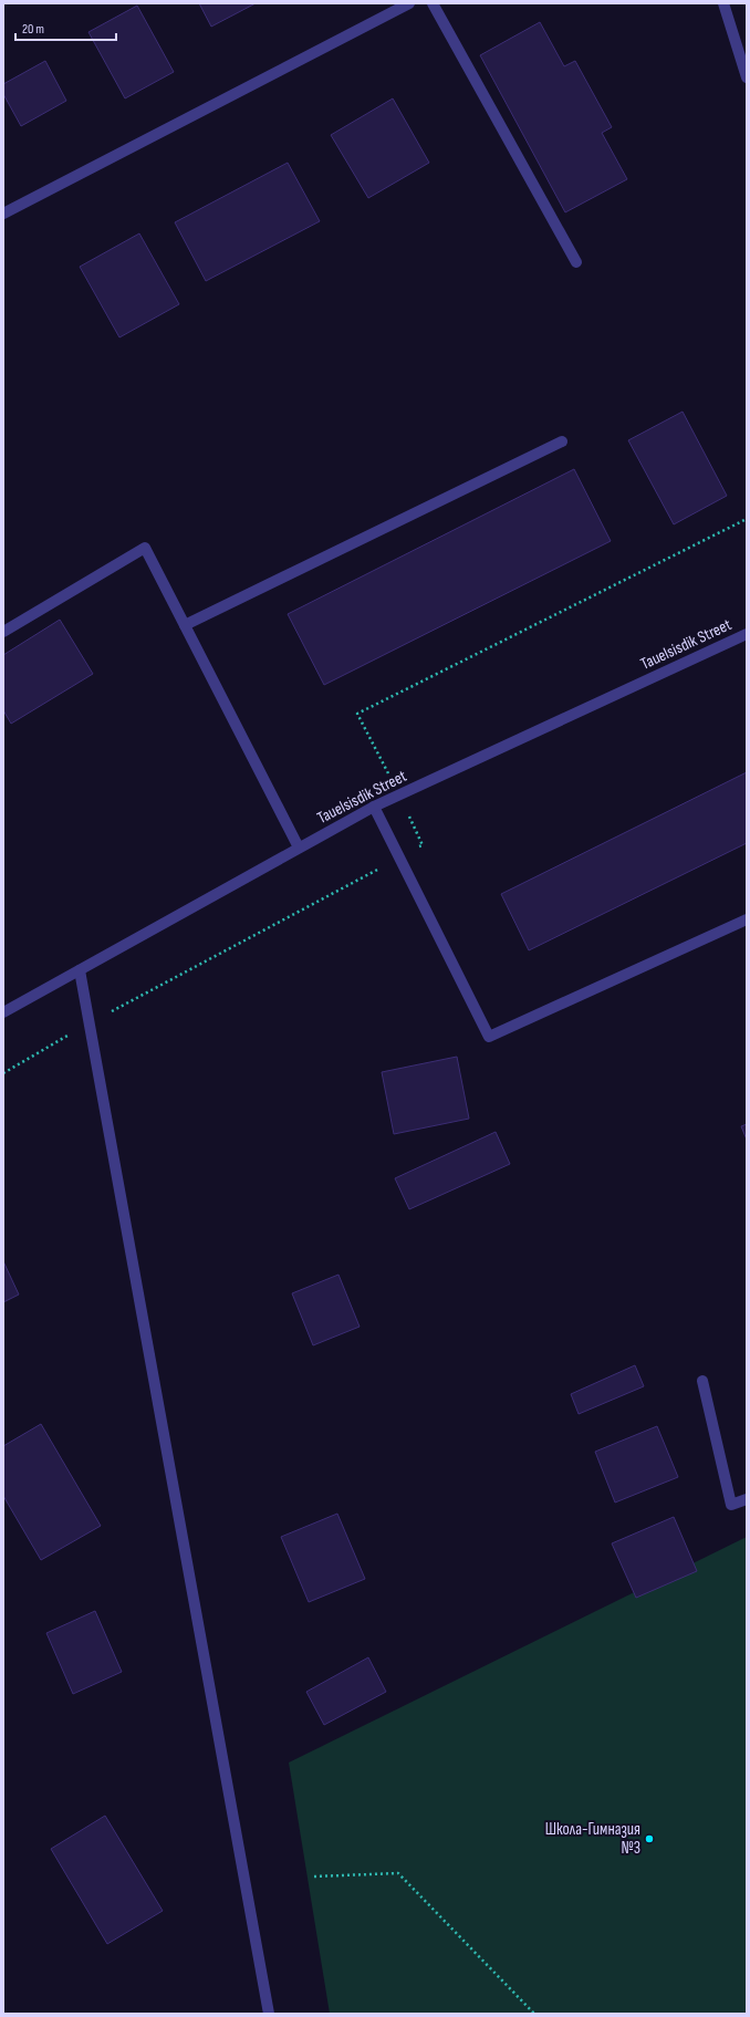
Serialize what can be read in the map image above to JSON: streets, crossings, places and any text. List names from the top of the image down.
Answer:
{
  "streets": {
    "street": ["Tauelsisdik Street"]
  },
  "places": ["Школа-Гимназия №3"],
  "scale_bar": "20 m"
}
